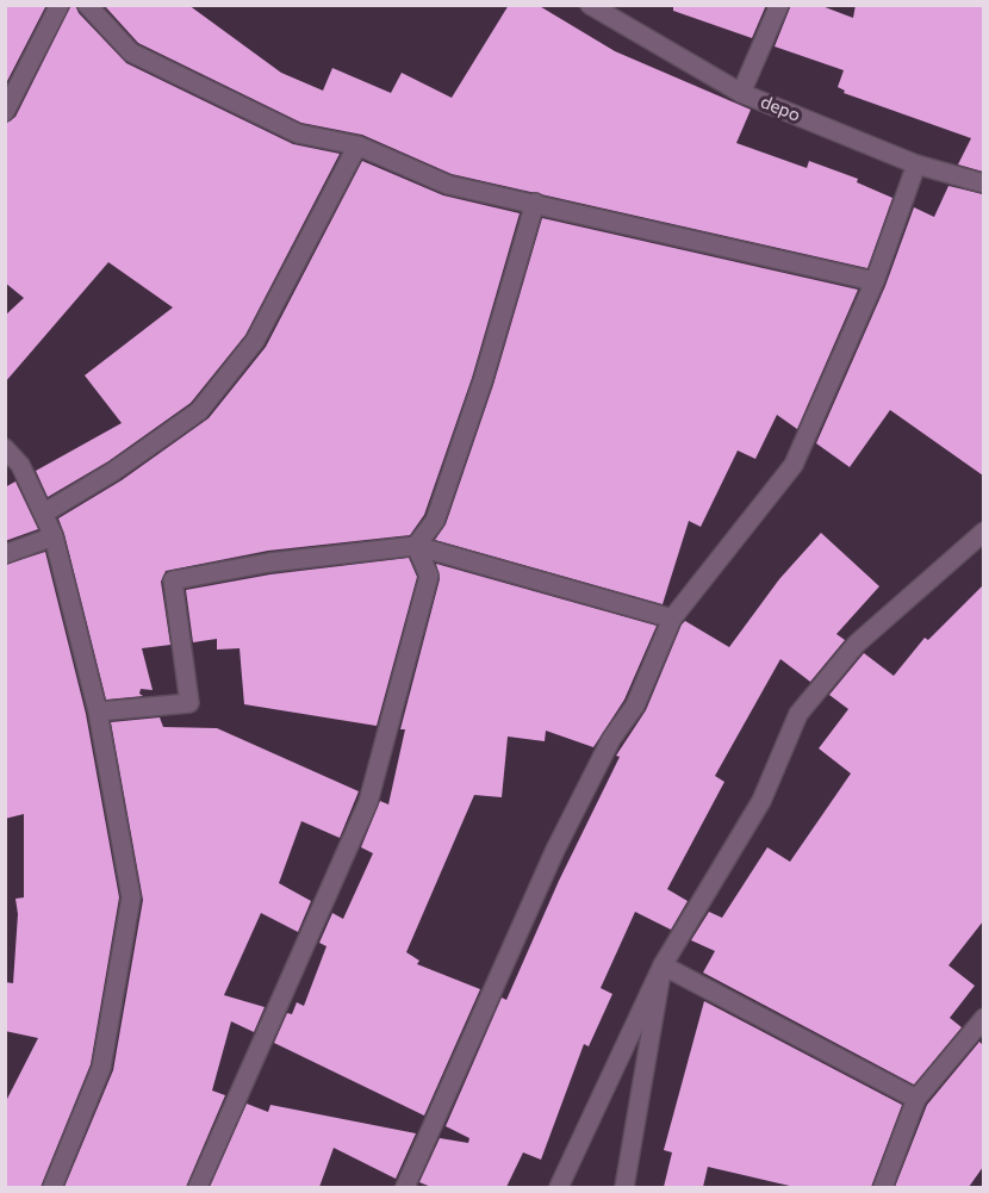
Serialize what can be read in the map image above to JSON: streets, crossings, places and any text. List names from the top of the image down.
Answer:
{
  "streets": {
    "street": ["depo"]
  }
}
